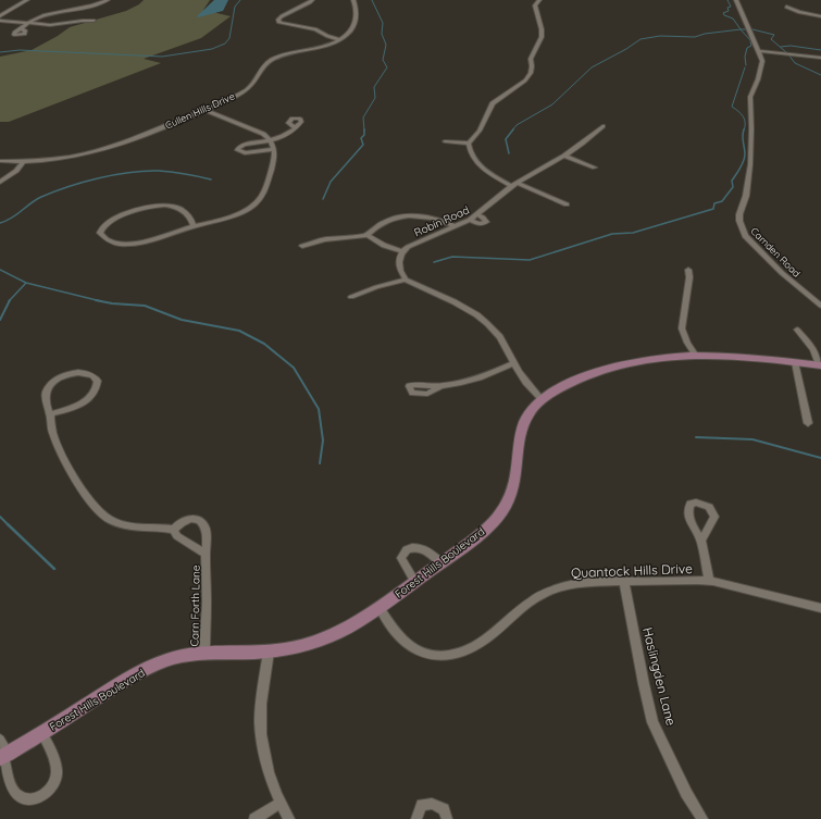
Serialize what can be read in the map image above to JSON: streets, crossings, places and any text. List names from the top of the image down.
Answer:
{
  "streets": {
    "main road": ["Forest Hills Boulevard"],
    "street": [
      "Cullen Hills Drive",
      "Robin Road",
      "Camden Road",
      "Quantock Hills Drive",
      "Carn Forth Lane",
      "Haslingden Lane"
    ]
  },
  "crossings": [
    ["Forest Hills Boulevard", "Quantock Hills Drive"],
    ["Forest Hills Boulevard", "Carn Forth Lane"],
    ["Quantock Hills Drive", "Haslingden Lane"]
  ]
}
